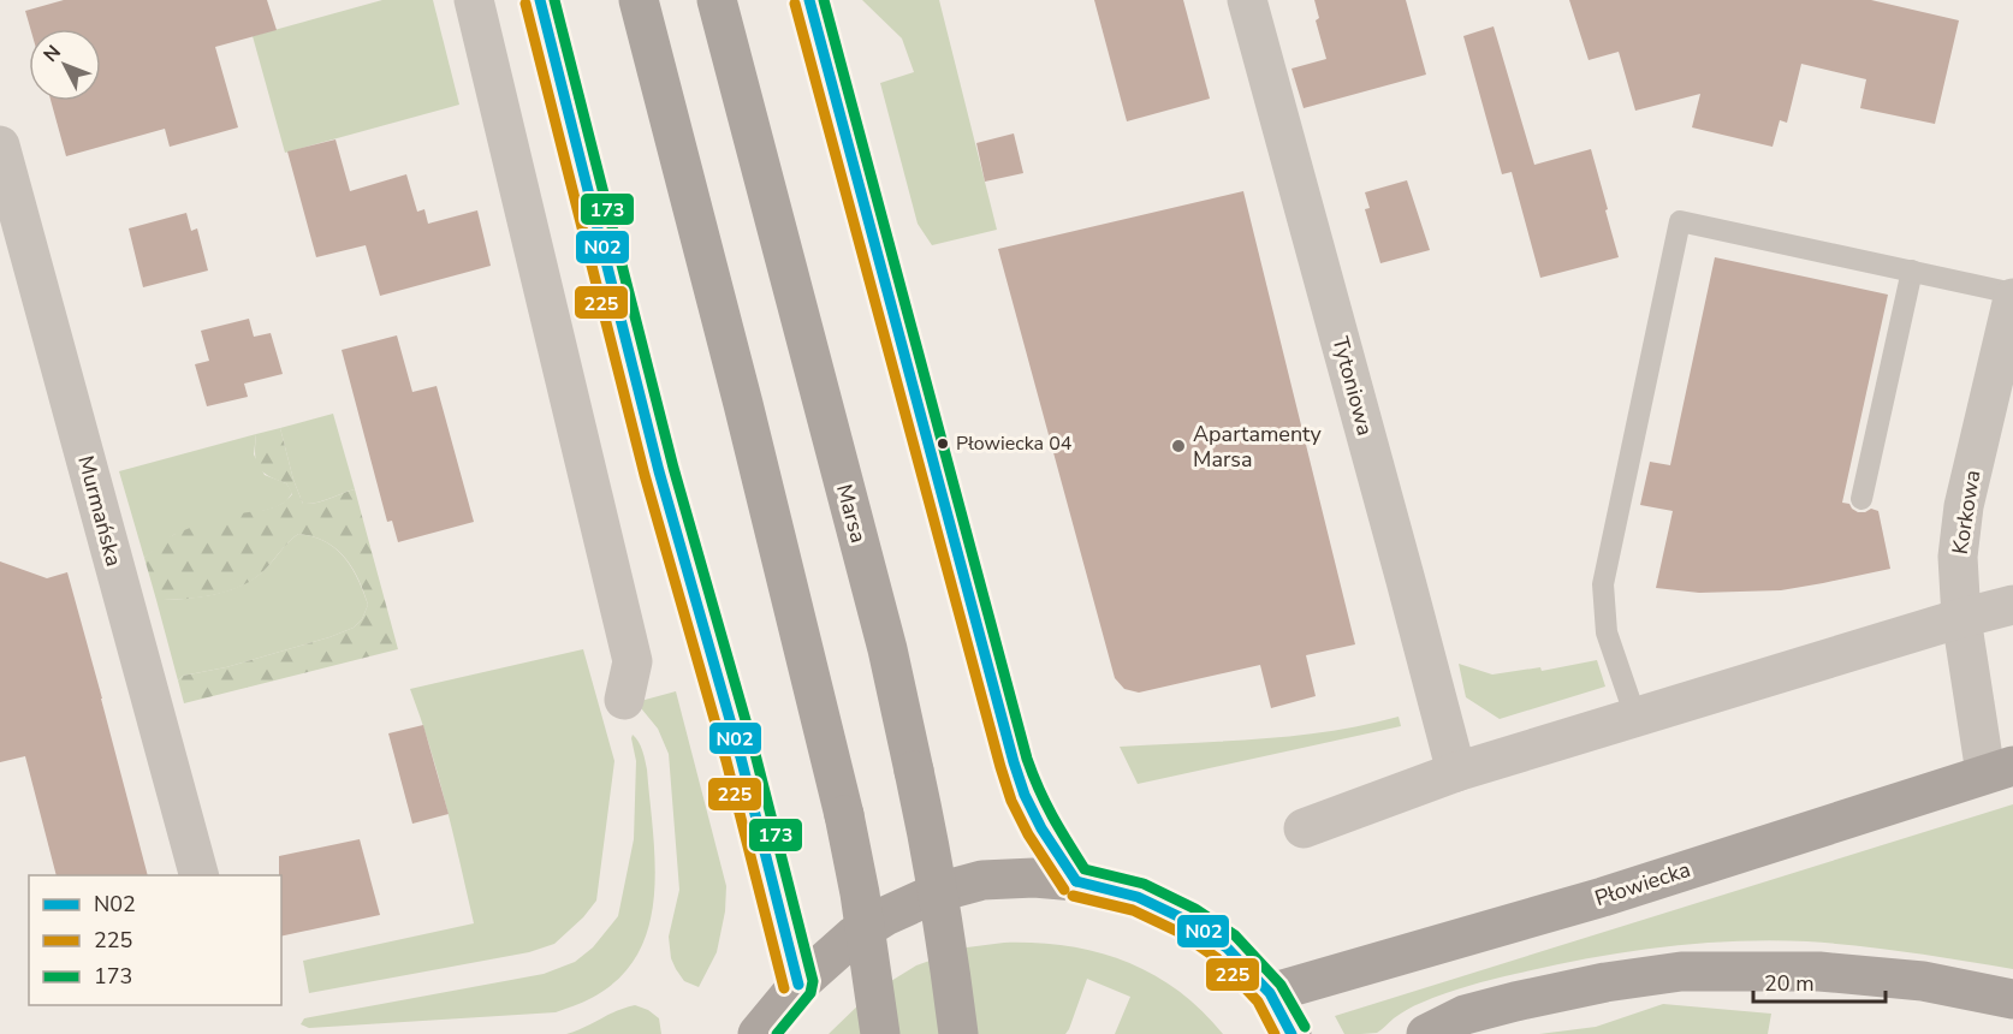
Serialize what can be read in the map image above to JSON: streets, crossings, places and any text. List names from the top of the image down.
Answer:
{
  "streets": {
    "main road": ["Marsa", "Płowiecka"],
    "street": ["Tytoniowa", "Murmańska", "Korkowa"]
  },
  "crossings": [
    ["Korkowa", "Płowiecka"]
  ],
  "places": ["Płowiecka 04", "Apartamenty Marsa"],
  "lines": ["transit line N02", "transit line 173", "transit line 225"],
  "legend": ["N02", "225", "173"],
  "scale_bar": "20 m",
  "north": "top left"
}
